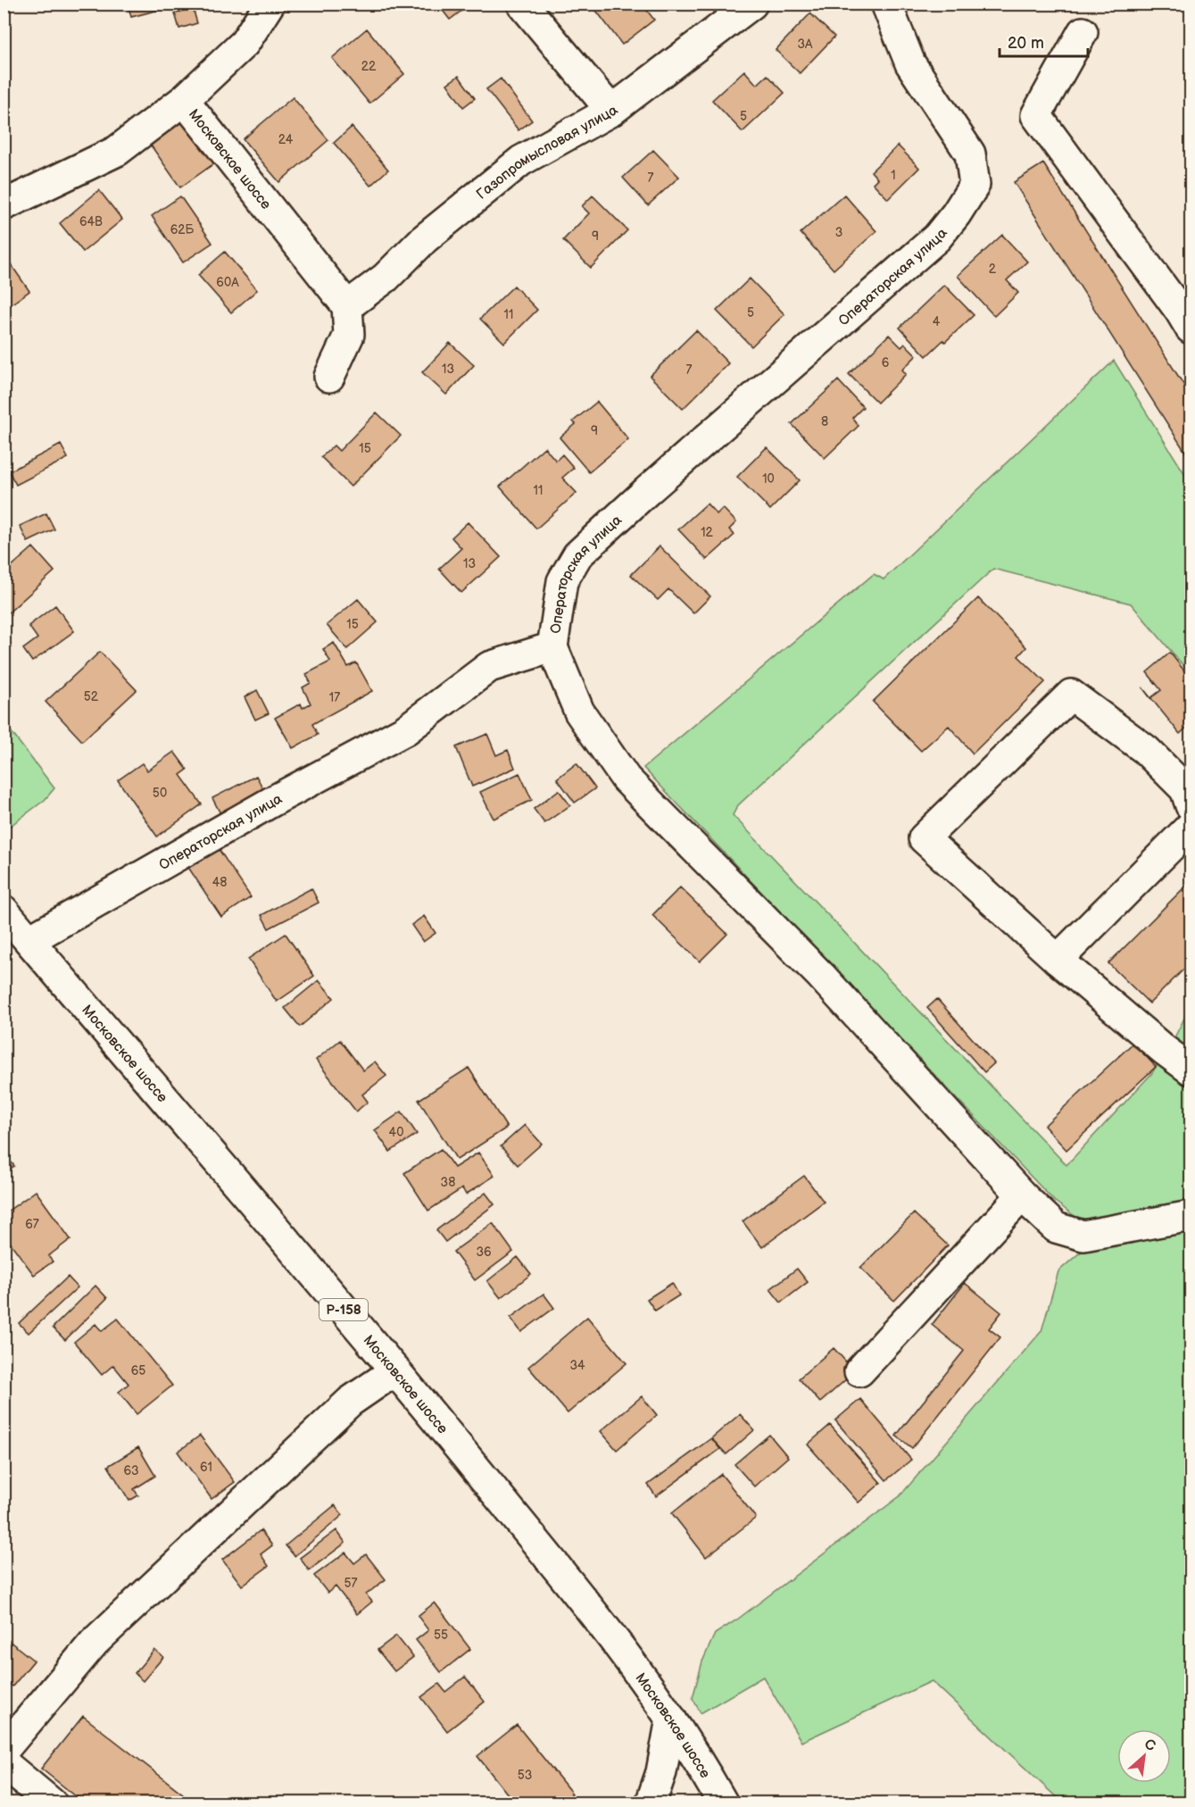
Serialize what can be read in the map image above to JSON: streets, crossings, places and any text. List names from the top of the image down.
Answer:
{
  "streets": {
    "street": [
      "Газопромысловая улица",
      "Московское шоссе",
      "Операторская улица",
      "Р-158"
    ]
  },
  "crossings": [
    ["Газопромысловая улица", "Московское шоссе"],
    ["Московское шоссе", "Операторская улица"]
  ],
  "house_numbers": [
    "3А",
    "22",
    "5",
    "24",
    "1",
    "7",
    "64В",
    "62Б",
    "3",
    "9",
    "2",
    "60А",
    "5",
    "11",
    "4",
    "6",
    "13",
    "7",
    "8",
    "9",
    "15",
    "10",
    "11",
    "12",
    "13",
    "15",
    "52",
    "17",
    "50",
    "48",
    "40",
    "38",
    "67",
    "36",
    "34",
    "65",
    "61",
    "63",
    "57",
    "55",
    "53"
  ],
  "scale_bar": "20 m",
  "north": "top right"
}
